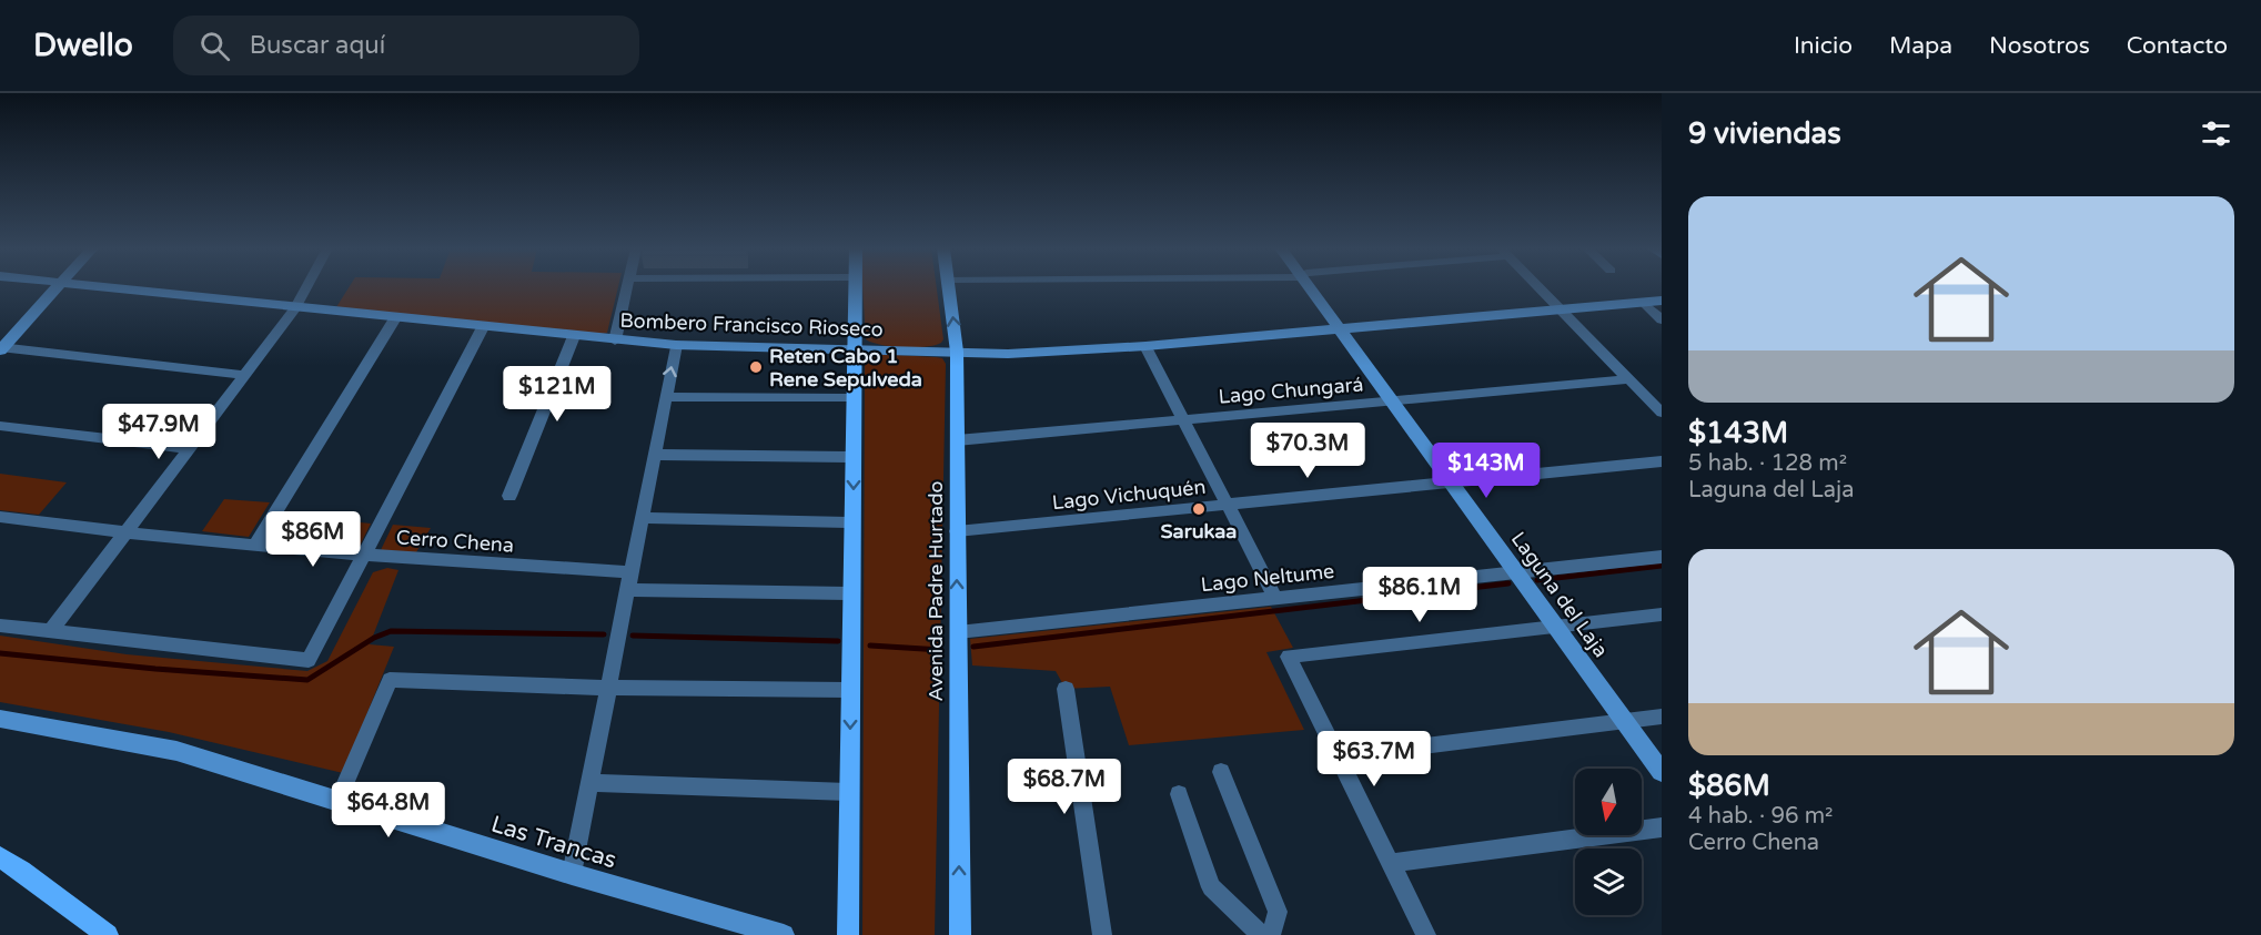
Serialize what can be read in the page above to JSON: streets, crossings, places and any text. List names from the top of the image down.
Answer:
{
  "streets": {
    "main road": ["Avenida Padre Hurtado"],
    "street": [
      "Bombero Francisco Rioseco",
      "Lago Chungará",
      "Lago Vichuquén",
      "Cerro Chena",
      "Lago Neltume",
      "Laguna del Laja",
      "Las Trancas"
    ]
  },
  "crossings": [
    ["Bombero Francisco Rioseco", "Avenida Padre Hurtado"],
    ["Bombero Francisco Rioseco", "Laguna del Laja"],
    ["Lago Chungará", "Avenida Padre Hurtado"],
    ["Lago Chungará", "Laguna del Laja"],
    ["Lago Vichuquén", "Avenida Padre Hurtado"],
    ["Lago Vichuquén", "Laguna del Laja"],
    ["Lago Neltume", "Avenida Padre Hurtado"],
    ["Lago Neltume", "Laguna del Laja"]
  ],
  "places": ["Reten Cabo 1 Rene Sepulveda", "Sarukaa"],
  "north": "bottom",
  "page": {
    "header": "Dwello",
    "search": "Buscar aquí",
    "nav": [
      "Inicio",
      "Mapa",
      "Nosotros",
      "Contacto"
    ],
    "heading": "9 viviendas",
    "list": [
      {
        "name": "$143M",
        "note": "5 hab. · 128 m² · Laguna del Laja"
      },
      {
        "name": "$86M",
        "note": "4 hab. · 96 m² · Cerro Chena"
      }
    ],
    "price": [
      "$121M",
      "$47.9M",
      "$70.3M",
      "$143M",
      "$86M",
      "$86.1M",
      "$63.7M",
      "$68.7M",
      "$64.8M"
    ]
  }
}
